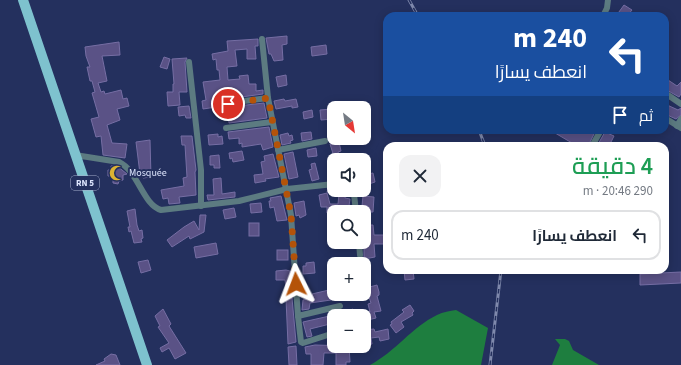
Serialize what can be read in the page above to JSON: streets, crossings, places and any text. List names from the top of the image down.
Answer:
{
  "streets": {
    "main road": ["RN 5"]
  },
  "places": {
    "mosque": ["Mosquée"]
  },
  "north": "bottom right",
  "page": {
    "turn": ["240 m", "انعطف يسارًا"],
    "then": "ثم",
    "map_buttons": ["+", "−"],
    "heading": ["4 دقيقة", "290 m · 20:46"],
    "list": [
      {
        "name": "انعطف يسارًا",
        "value": "240 m"
      }
    ]
  }
}
